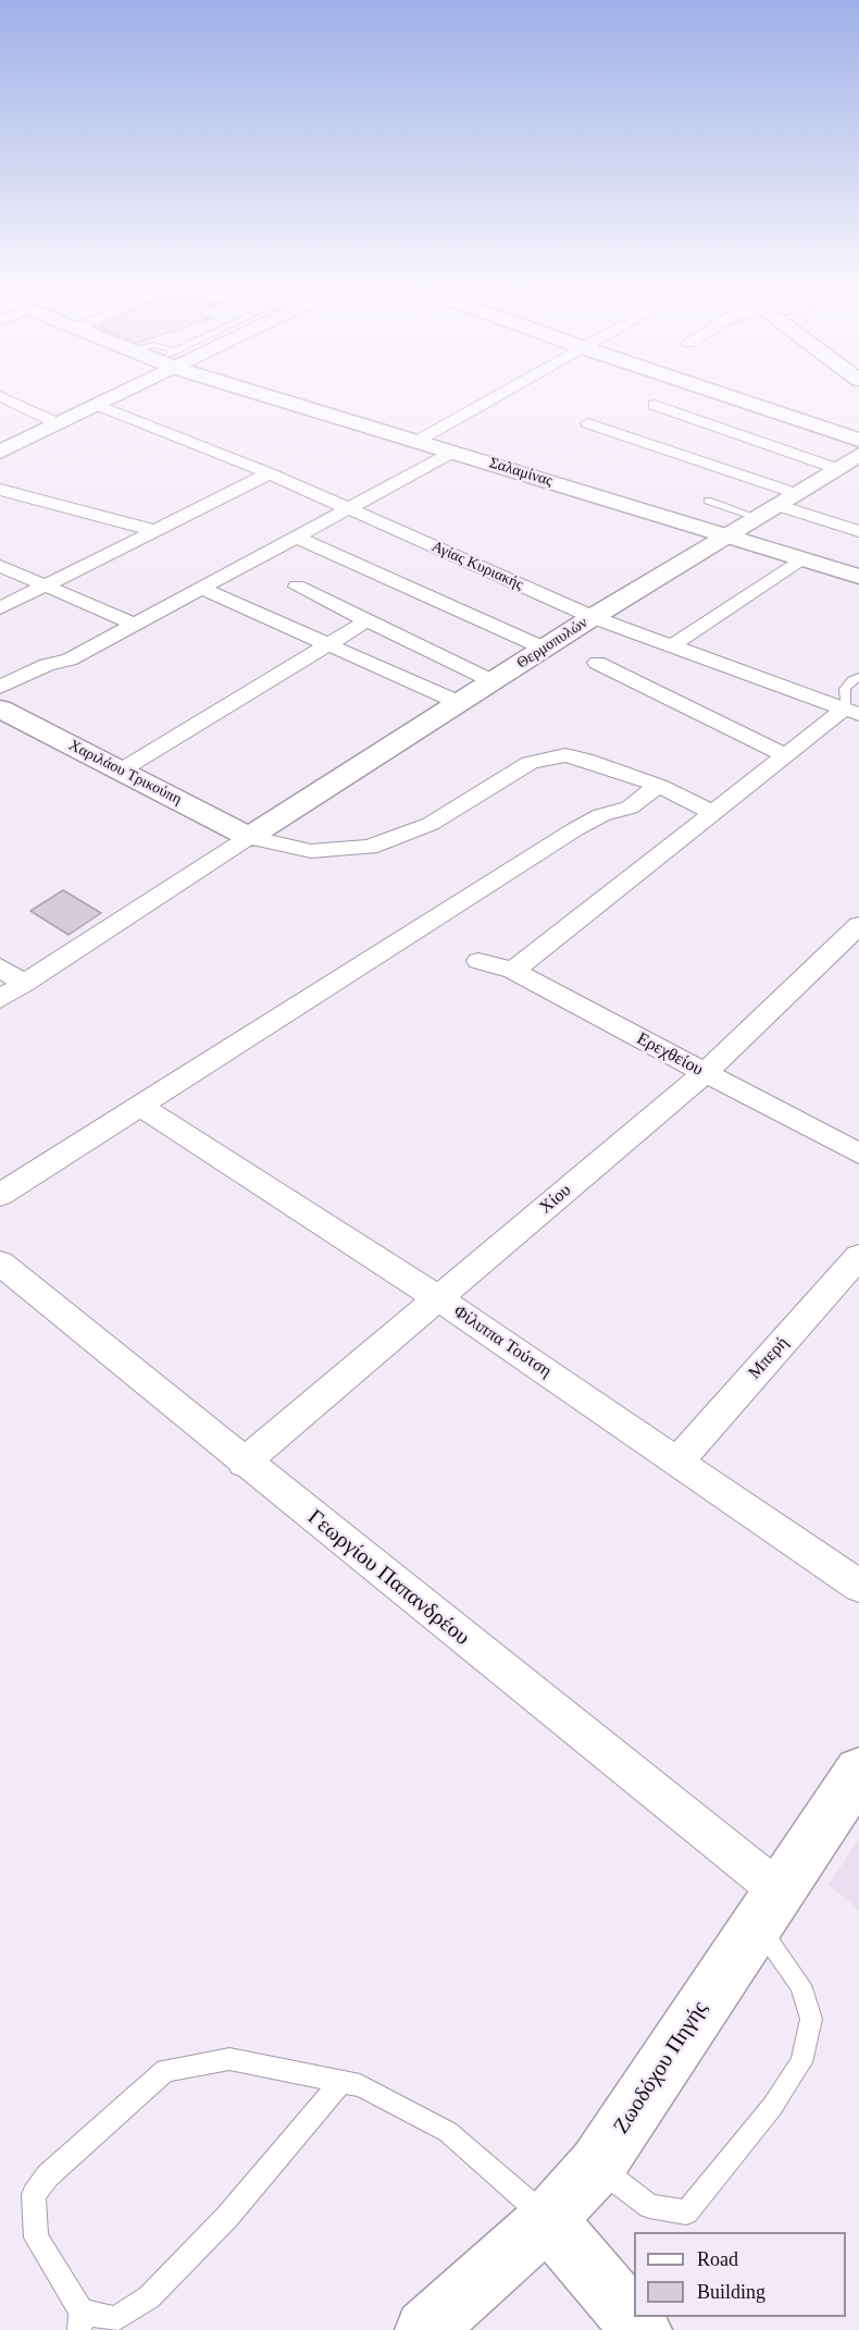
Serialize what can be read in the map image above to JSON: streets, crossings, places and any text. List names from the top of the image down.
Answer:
{
  "streets": {
    "street": [
      "Σαλαμίνας",
      "Αγίας Κυριακής",
      "Θερμοπυλών",
      "Χαριλάου Τρικούπη",
      "Ερεχθείου",
      "Χίου",
      "Φίλιππα Τούτση",
      "Μπερή",
      "Γεωργίου Παπανδρέου",
      "Ζωοδόχου Πηγής"
    ]
  },
  "crossings": [
    ["Σαλαμίνας", "Θερμοπυλών"],
    ["Αγίας Κυριακής", "Θερμοπυλών"],
    ["Θερμοπυλών", "Χαριλάου Τρικούπη"],
    ["Ερεχθείου", "Χίου"],
    ["Χίου", "Φίλιππα Τούτση"],
    ["Χίου", "Γεωργίου Παπανδρέου"],
    ["Φίλιππα Τούτση", "Μπερή"],
    ["Γεωργίου Παπανδρέου", "Ζωοδόχου Πηγής"]
  ],
  "legend": ["Road", "Building"]
}
